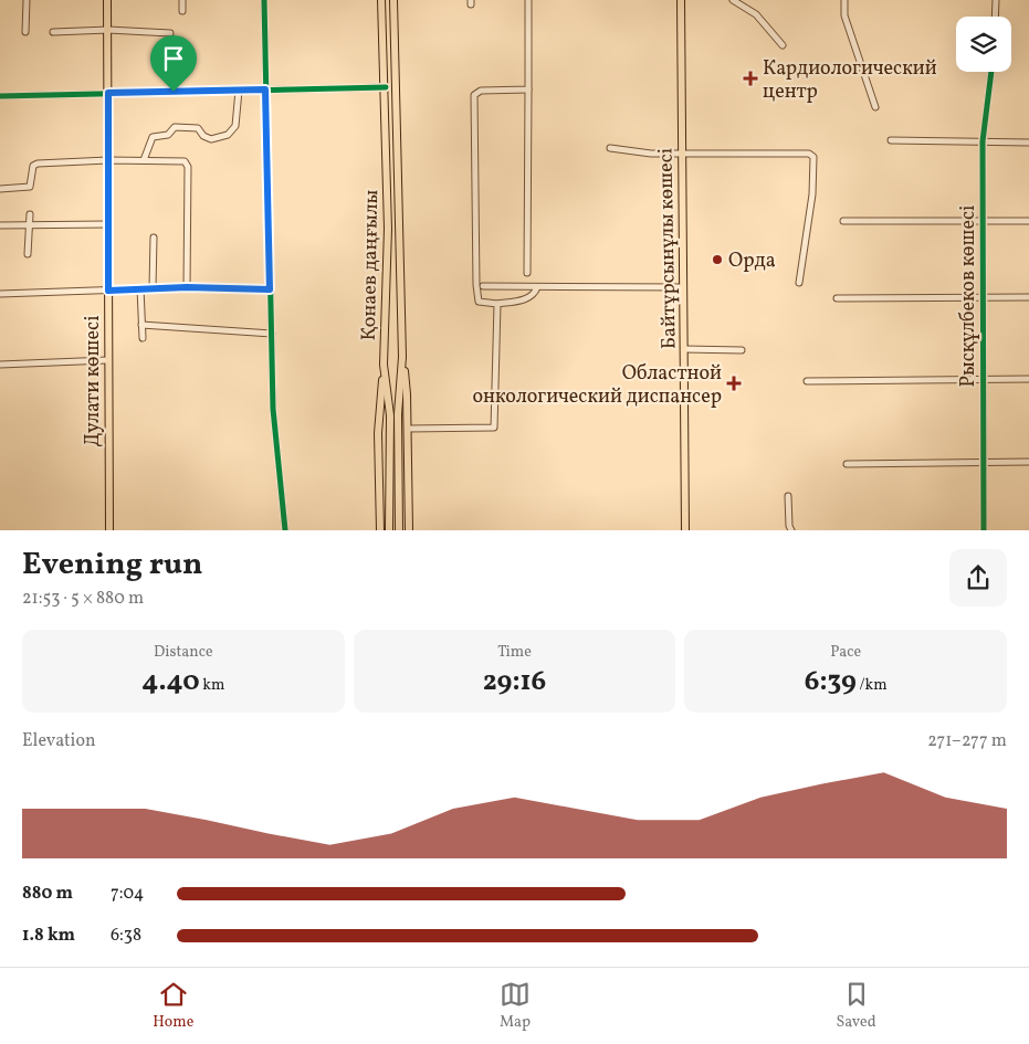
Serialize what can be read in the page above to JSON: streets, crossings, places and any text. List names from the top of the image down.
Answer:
{
  "streets": {
    "main road": ["Байтұрсынұлы көшесі", "Қонаев даңғылы", "Дулати көшесі"],
    "street": ["Рысқұлбеков көшесі"]
  },
  "places": {
    "health": ["Кардиологический центр", "Областной онкологический диспансер"],
    "other": ["Орда"]
  },
  "page": {
    "heading": ["Evening run", "21:53 · 5 × 880 m"],
    "stats": [
      ["Distance", "4.40 km"],
      ["Time", "29:16"],
      ["Pace", "6:39 /km"]
    ],
    "chart": ["Elevation", "271–277 m"],
    "list": [
      {
        "name": "880 m",
        "note": "7:04"
      },
      {
        "name": "1.8 km",
        "note": "6:38"
      }
    ],
    "tabs": ["Home", "Map", "Saved"]
  }
}
